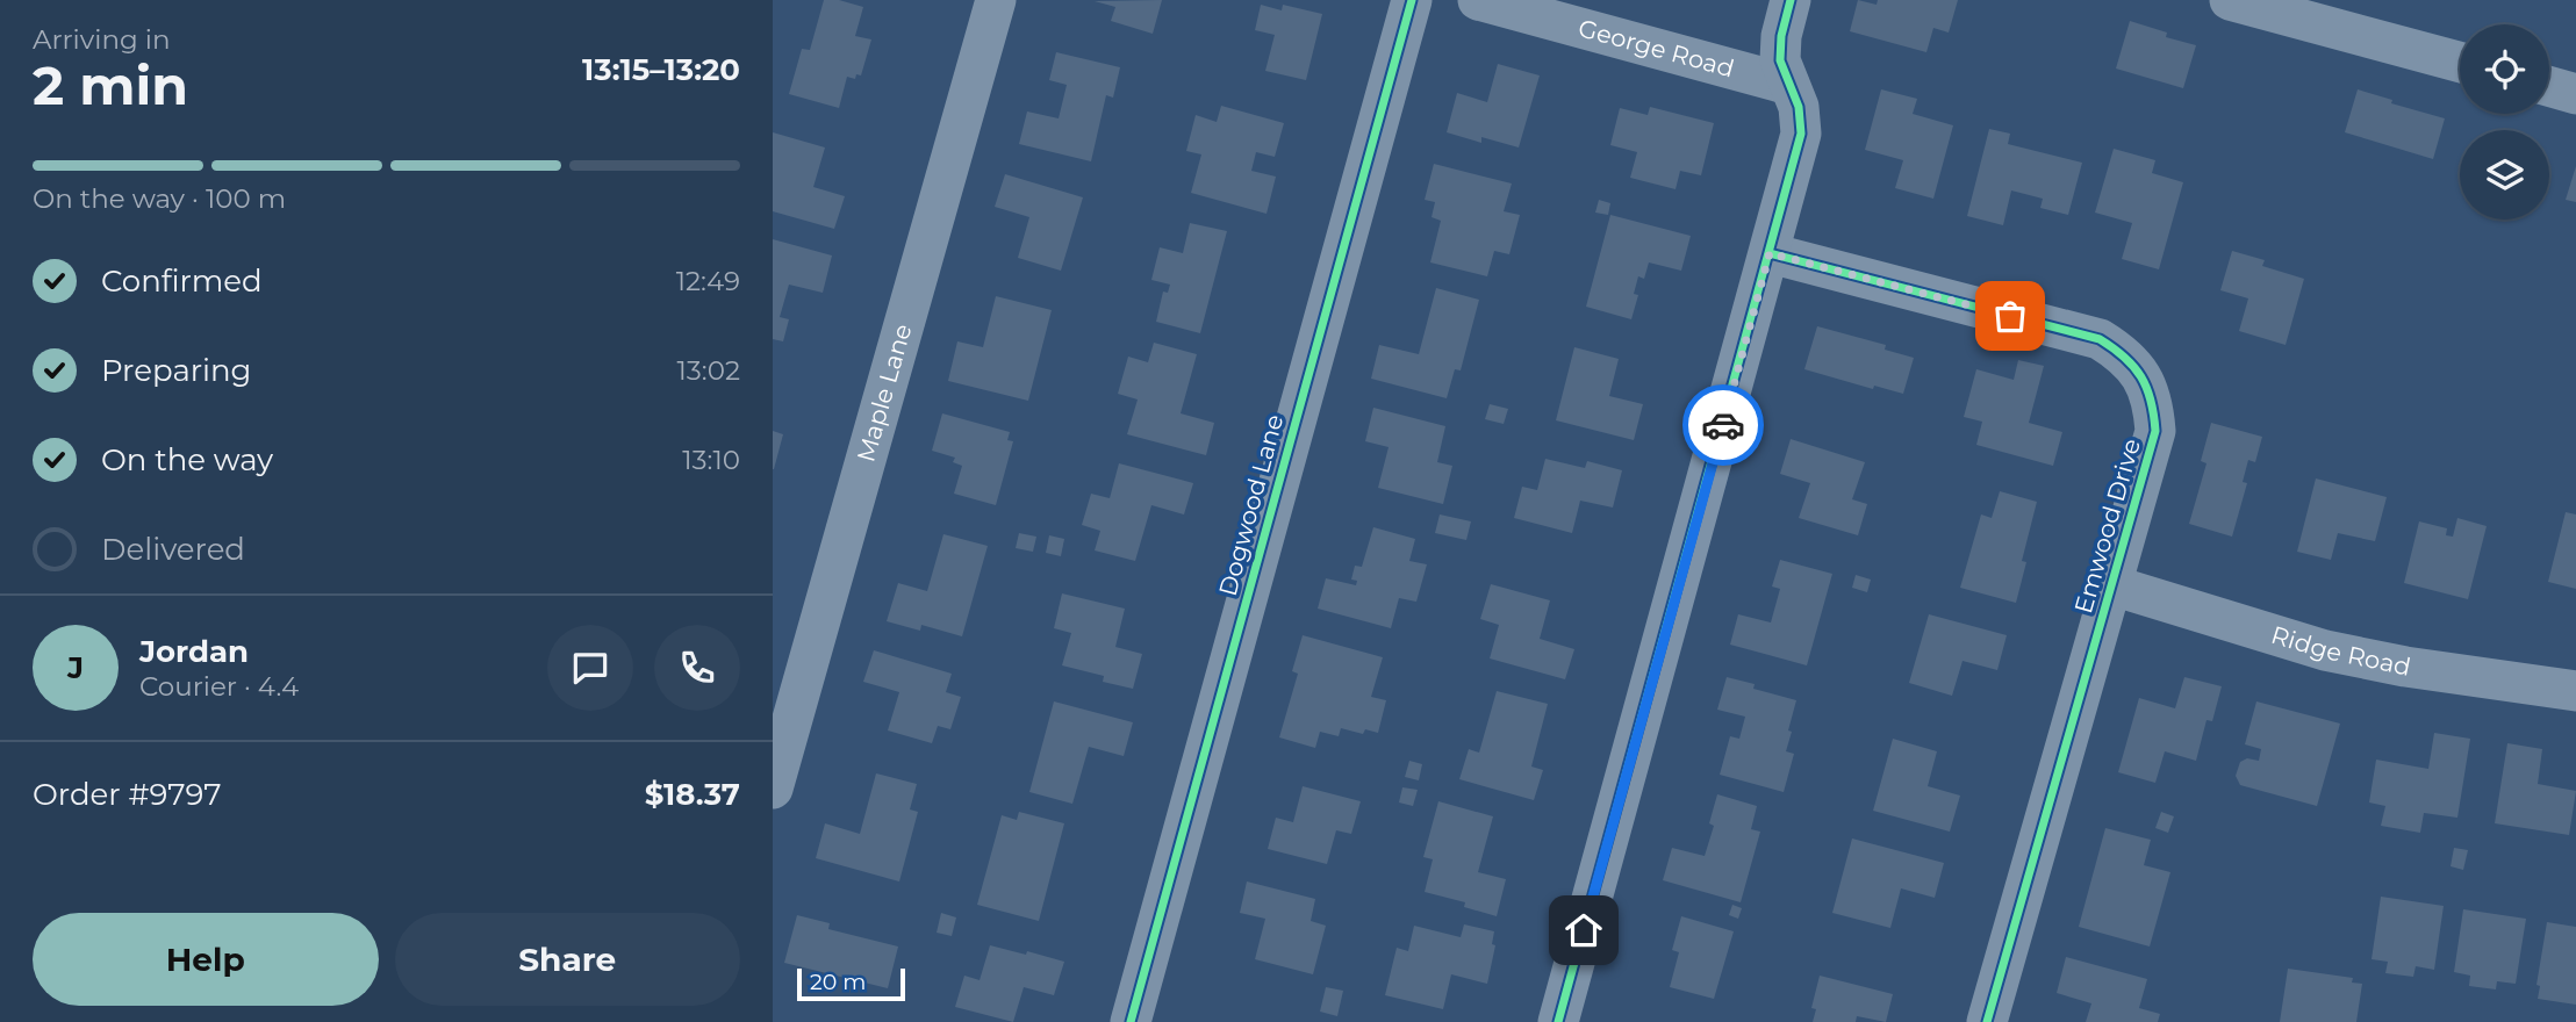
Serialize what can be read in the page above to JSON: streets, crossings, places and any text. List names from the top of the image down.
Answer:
{
  "streets": {
    "street": [
      "George Road",
      "Maple Lane",
      "Dogwood Lane",
      "Emwood Drive",
      "Ridge Road"
    ]
  },
  "crossings": [
    ["Emwood Drive", "Ridge Road"]
  ],
  "scale_bar": "20 m",
  "page": {
    "heading": ["2 min", "Arriving in", "13:15–13:20"],
    "panel": [
      "Jordan",
      "Courier · 4.4",
      "Order #9797",
      "$18.37"
    ],
    "bar": "On the way · 100 m",
    "list": [
      ["Confirmed", "12:49"],
      ["Preparing", "13:02"],
      ["On the way", "13:10"],
      "Delivered"
    ],
    "round": "J",
    "buttons": ["Help", "Share"],
    "scale": "20 m"
  }
}
